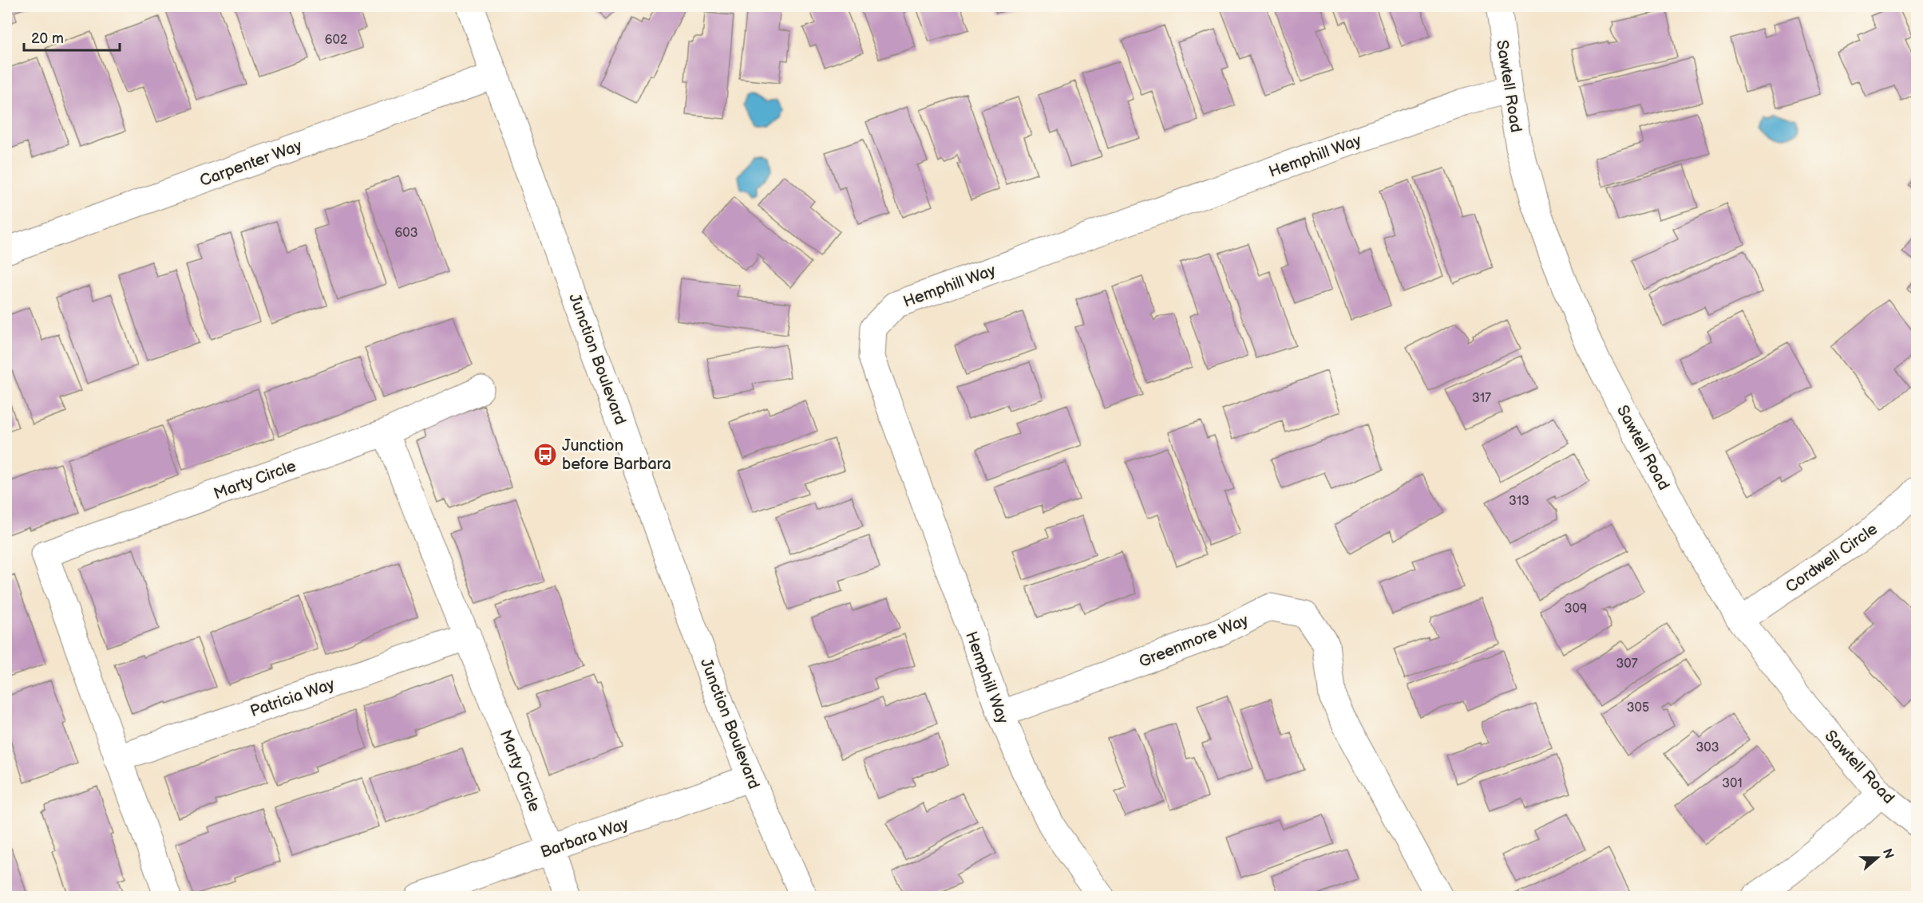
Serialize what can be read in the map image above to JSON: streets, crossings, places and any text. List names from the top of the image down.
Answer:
{
  "streets": {
    "street": [
      "Sawtell Road",
      "Hemphill Way",
      "Carpenter Way",
      "Junction Boulevard",
      "Marty Circle",
      "Cordwell Circle",
      "Greenmore Way",
      "Patricia Way",
      "Barbara Way"
    ]
  },
  "crossings": [
    ["Sawtell Road", "Hemphill Way"],
    ["Sawtell Road", "Cordwell Circle"],
    ["Hemphill Way", "Greenmore Way"],
    ["Carpenter Way", "Junction Boulevard"],
    ["Junction Boulevard", "Barbara Way"],
    ["Marty Circle", "Patricia Way"],
    ["Marty Circle", "Barbara Way"]
  ],
  "places": {
    "bus stop": ["Junction before Barbara"]
  },
  "house_numbers": [
    "602",
    "603",
    "317",
    "313",
    "309",
    "307",
    "305",
    "303",
    "301"
  ],
  "scale_bar": "20 m",
  "north": "right"
}
